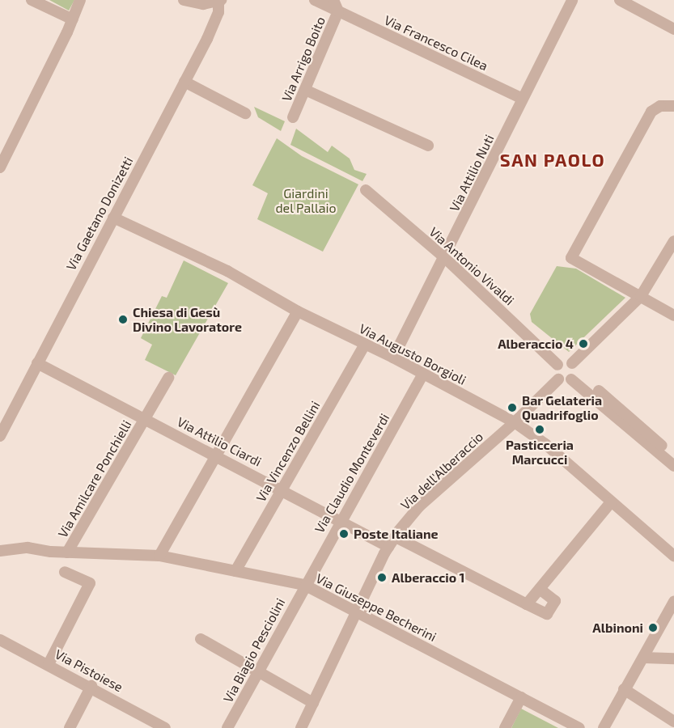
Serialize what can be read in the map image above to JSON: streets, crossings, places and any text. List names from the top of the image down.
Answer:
{
  "streets": {
    "street": [
      "Via Francesco Cilea",
      "Via Arrigo Boito",
      "Via Attilio Nuti",
      "Via Gaetano Donizetti",
      "Via Antonio Vivaldi",
      "Via Augusto Borgioli",
      "Via Attilio Ciardi",
      "Via Vincenzo Bellini",
      "Via dell'Alberaccio",
      "Via Claudio Monteverdi",
      "Via Amilcare Ponchielli",
      "Via Giuseppe Becherini",
      "Via Biagio Pesciolini",
      "Via Pistoiese"
    ]
  },
  "crossings": [
    ["Via Francesco Cilea", "Via Arrigo Boito"],
    ["Via Francesco Cilea", "Via Attilio Nuti"],
    ["Via Attilio Nuti", "Via Antonio Vivaldi"],
    ["Via Attilio Nuti", "Via Augusto Borgioli"],
    ["Via Gaetano Donizetti", "Via Augusto Borgioli"],
    ["Via Gaetano Donizetti", "Via Attilio Ciardi"],
    ["Via Antonio Vivaldi", "Via dell'Alberaccio"],
    ["Via Augusto Borgioli", "Via Vincenzo Bellini"],
    ["Via Augusto Borgioli", "Via dell'Alberaccio"],
    ["Via Augusto Borgioli", "Via Claudio Monteverdi"],
    ["Via Attilio Ciardi", "Via Vincenzo Bellini"],
    ["Via Attilio Ciardi", "Via dell'Alberaccio"],
    ["Via Attilio Ciardi", "Via Claudio Monteverdi"],
    ["Via Attilio Ciardi", "Via Amilcare Ponchielli"],
    ["Via Vincenzo Bellini", "Via Giuseppe Becherini"],
    ["Via dell'Alberaccio", "Via Giuseppe Becherini"],
    ["Via Claudio Monteverdi", "Via Giuseppe Becherini"],
    ["Via Claudio Monteverdi", "Via Biagio Pesciolini"],
    ["Via Amilcare Ponchielli", "Via Giuseppe Becherini"],
    ["Via Giuseppe Becherini", "Via Biagio Pesciolini"]
  ],
  "districts": ["SAN PAOLO"],
  "parks": ["Giardini del Pallaio"],
  "places": [
    "Chiesa di Gesù Divino Lavoratore",
    "Alberaccio 4",
    "Bar Gelateria Quadrifoglio",
    "Pasticceria Marcucci",
    "Poste Italiane",
    "Alberaccio 1",
    "Albinoni"
  ]
}
